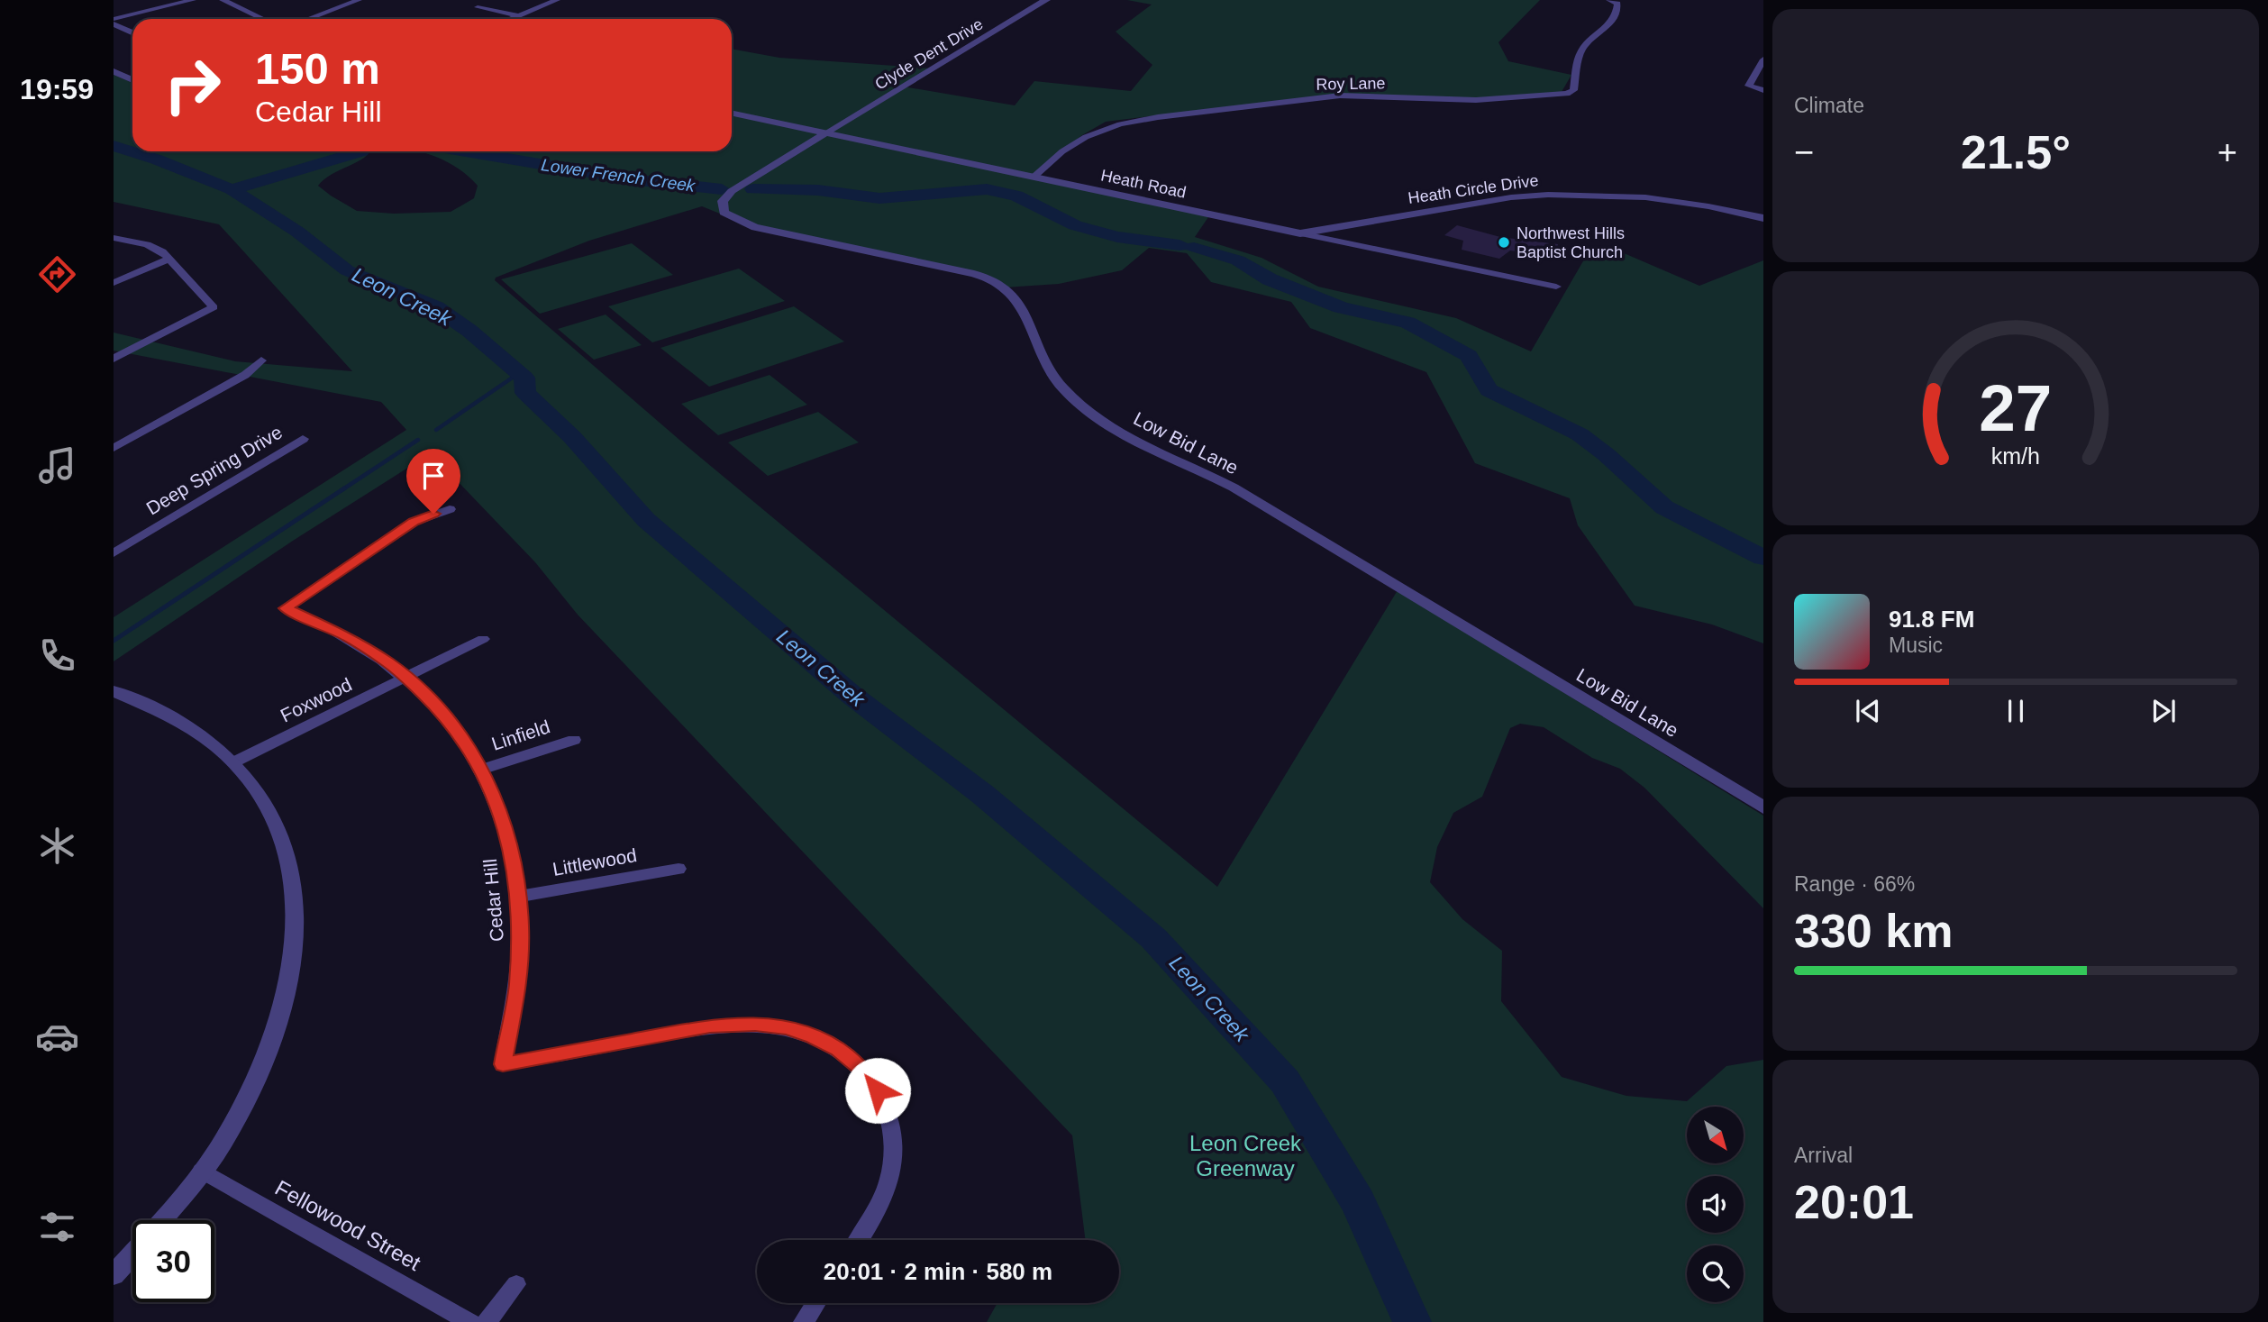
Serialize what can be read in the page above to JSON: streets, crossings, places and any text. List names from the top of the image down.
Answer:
{
  "streets": {
    "street": [
      "Clyde Dent Drive",
      "Roy Lane",
      "Heath Road",
      "Heath Circle Drive",
      "Low Bid Lane",
      "Deep Spring Drive",
      "Foxwood",
      "Linfield",
      "Littlewood",
      "Cedar Hill",
      "Fellowood Street"
    ]
  },
  "crossings": [
    ["Clyde Dent Drive", "Heath Road"],
    ["Clyde Dent Drive", "Low Bid Lane"],
    ["Roy Lane", "Heath Road"],
    ["Heath Road", "Heath Circle Drive"],
    ["Heath Road", "Low Bid Lane"],
    ["Foxwood", "Cedar Hill"],
    ["Linfield", "Cedar Hill"],
    ["Littlewood", "Cedar Hill"]
  ],
  "water": ["Lower French Creek", "Leon Creek"],
  "parks": ["Leon Creek Greenway"],
  "places": ["Northwest Hills Baptist Church"],
  "north": "bottom right",
  "page": {
    "tabs": "19:59",
    "tile": [
      "Climate",
      ["Range · 66%", "330 km"],
      ["Arrival", "20:01"]
    ],
    "turn": ["150 m", "Cedar Hill"],
    "heat": ["−", "21.5°", "+"],
    "song": ["91.8 FM", "Music"],
    "limit": "30",
    "trip": "20:01 · 2 min · 580 m",
    "gauge": ["27", "km/h"]
  }
}
